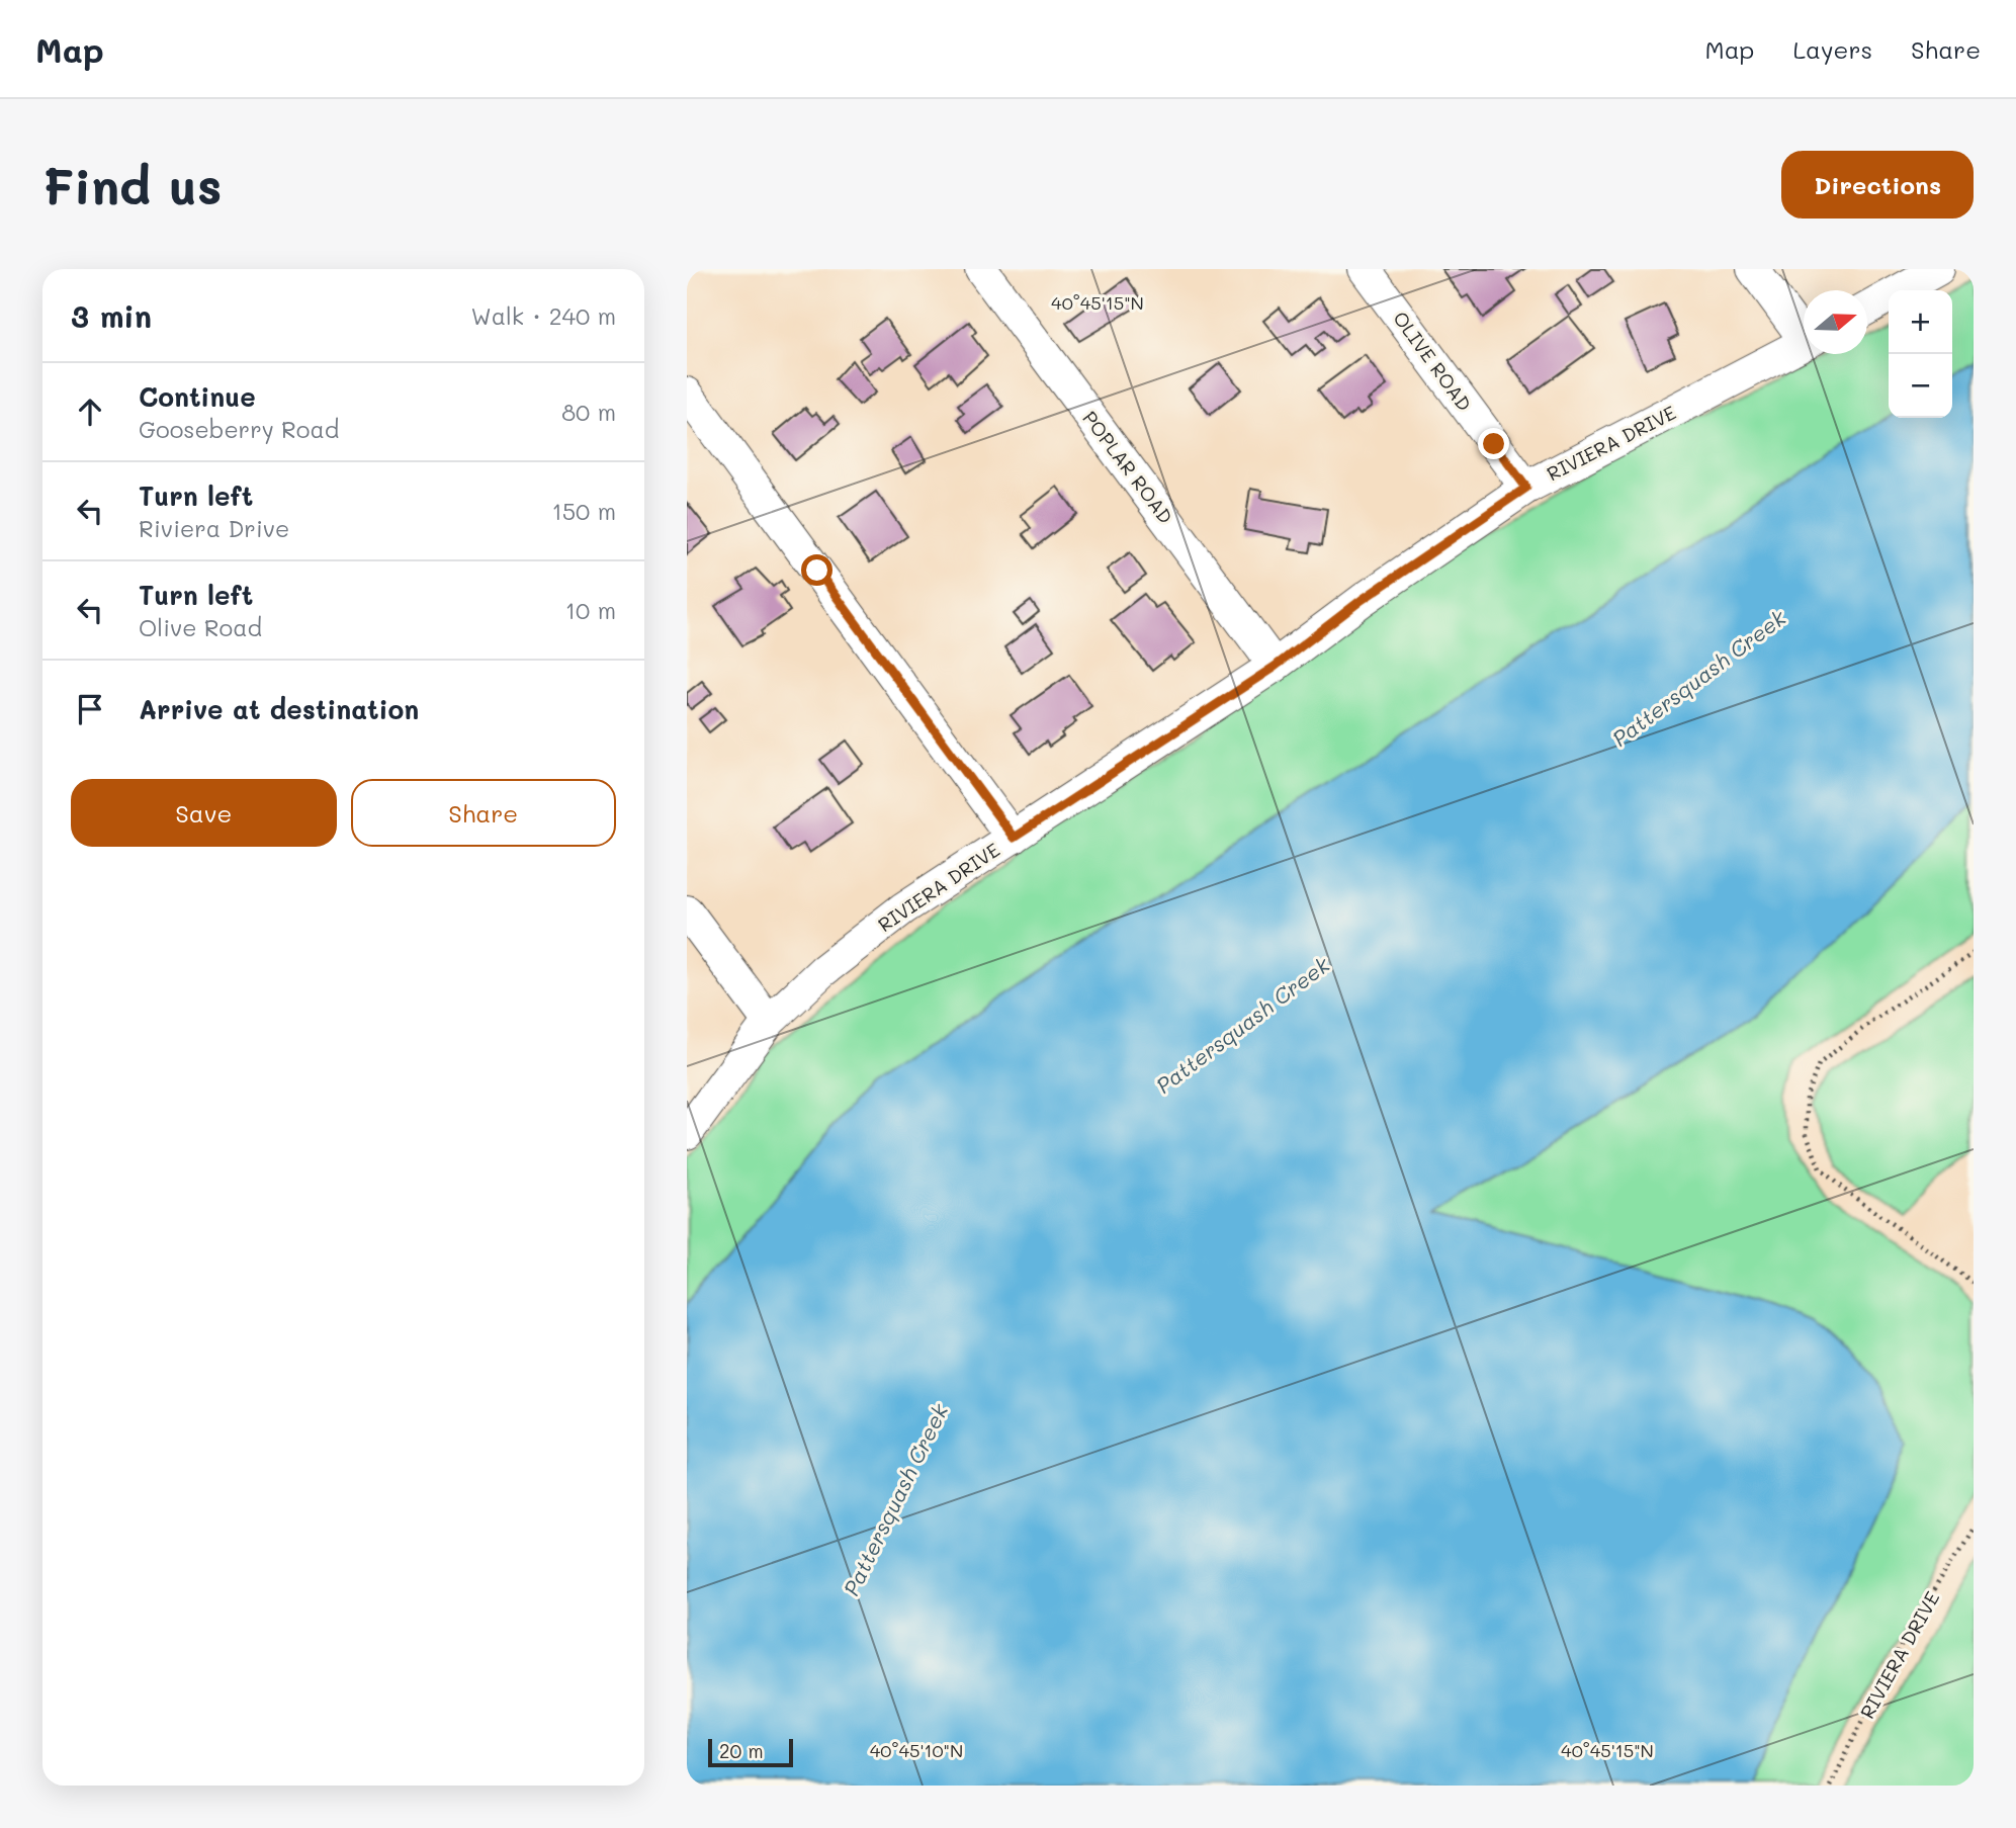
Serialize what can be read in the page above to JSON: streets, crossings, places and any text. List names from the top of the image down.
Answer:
{
  "streets": {
    "street": ["OLIVE ROAD", "RIVIERA DRIVE", "POPLAR ROAD"]
  },
  "crossings": [
    ["OLIVE ROAD", "RIVIERA DRIVE"],
    ["RIVIERA DRIVE", "POPLAR ROAD"]
  ],
  "water": ["Pattersquash Creek"],
  "scale_bar": "20 m",
  "north": "right",
  "page": {
    "header": "Map",
    "nav": ["Map", "Layers", "Share"],
    "buttons": [
      "Directions",
      ["Save", "Share"]
    ],
    "title": "Find us",
    "heading": ["3 min", "Walk · 240 m"],
    "map_buttons": ["+", "−"],
    "list": [
      ["Continue", "Gooseberry Road", "80 m"],
      ["Turn left", "Riviera Drive", "150 m"],
      ["Turn left", "Olive Road", "10 m"],
      "Arrive at destination"
    ],
    "scale": "20 m"
  },
  "coordinates": ["40°45'15\"N", "40°45'10\"N"]
}
